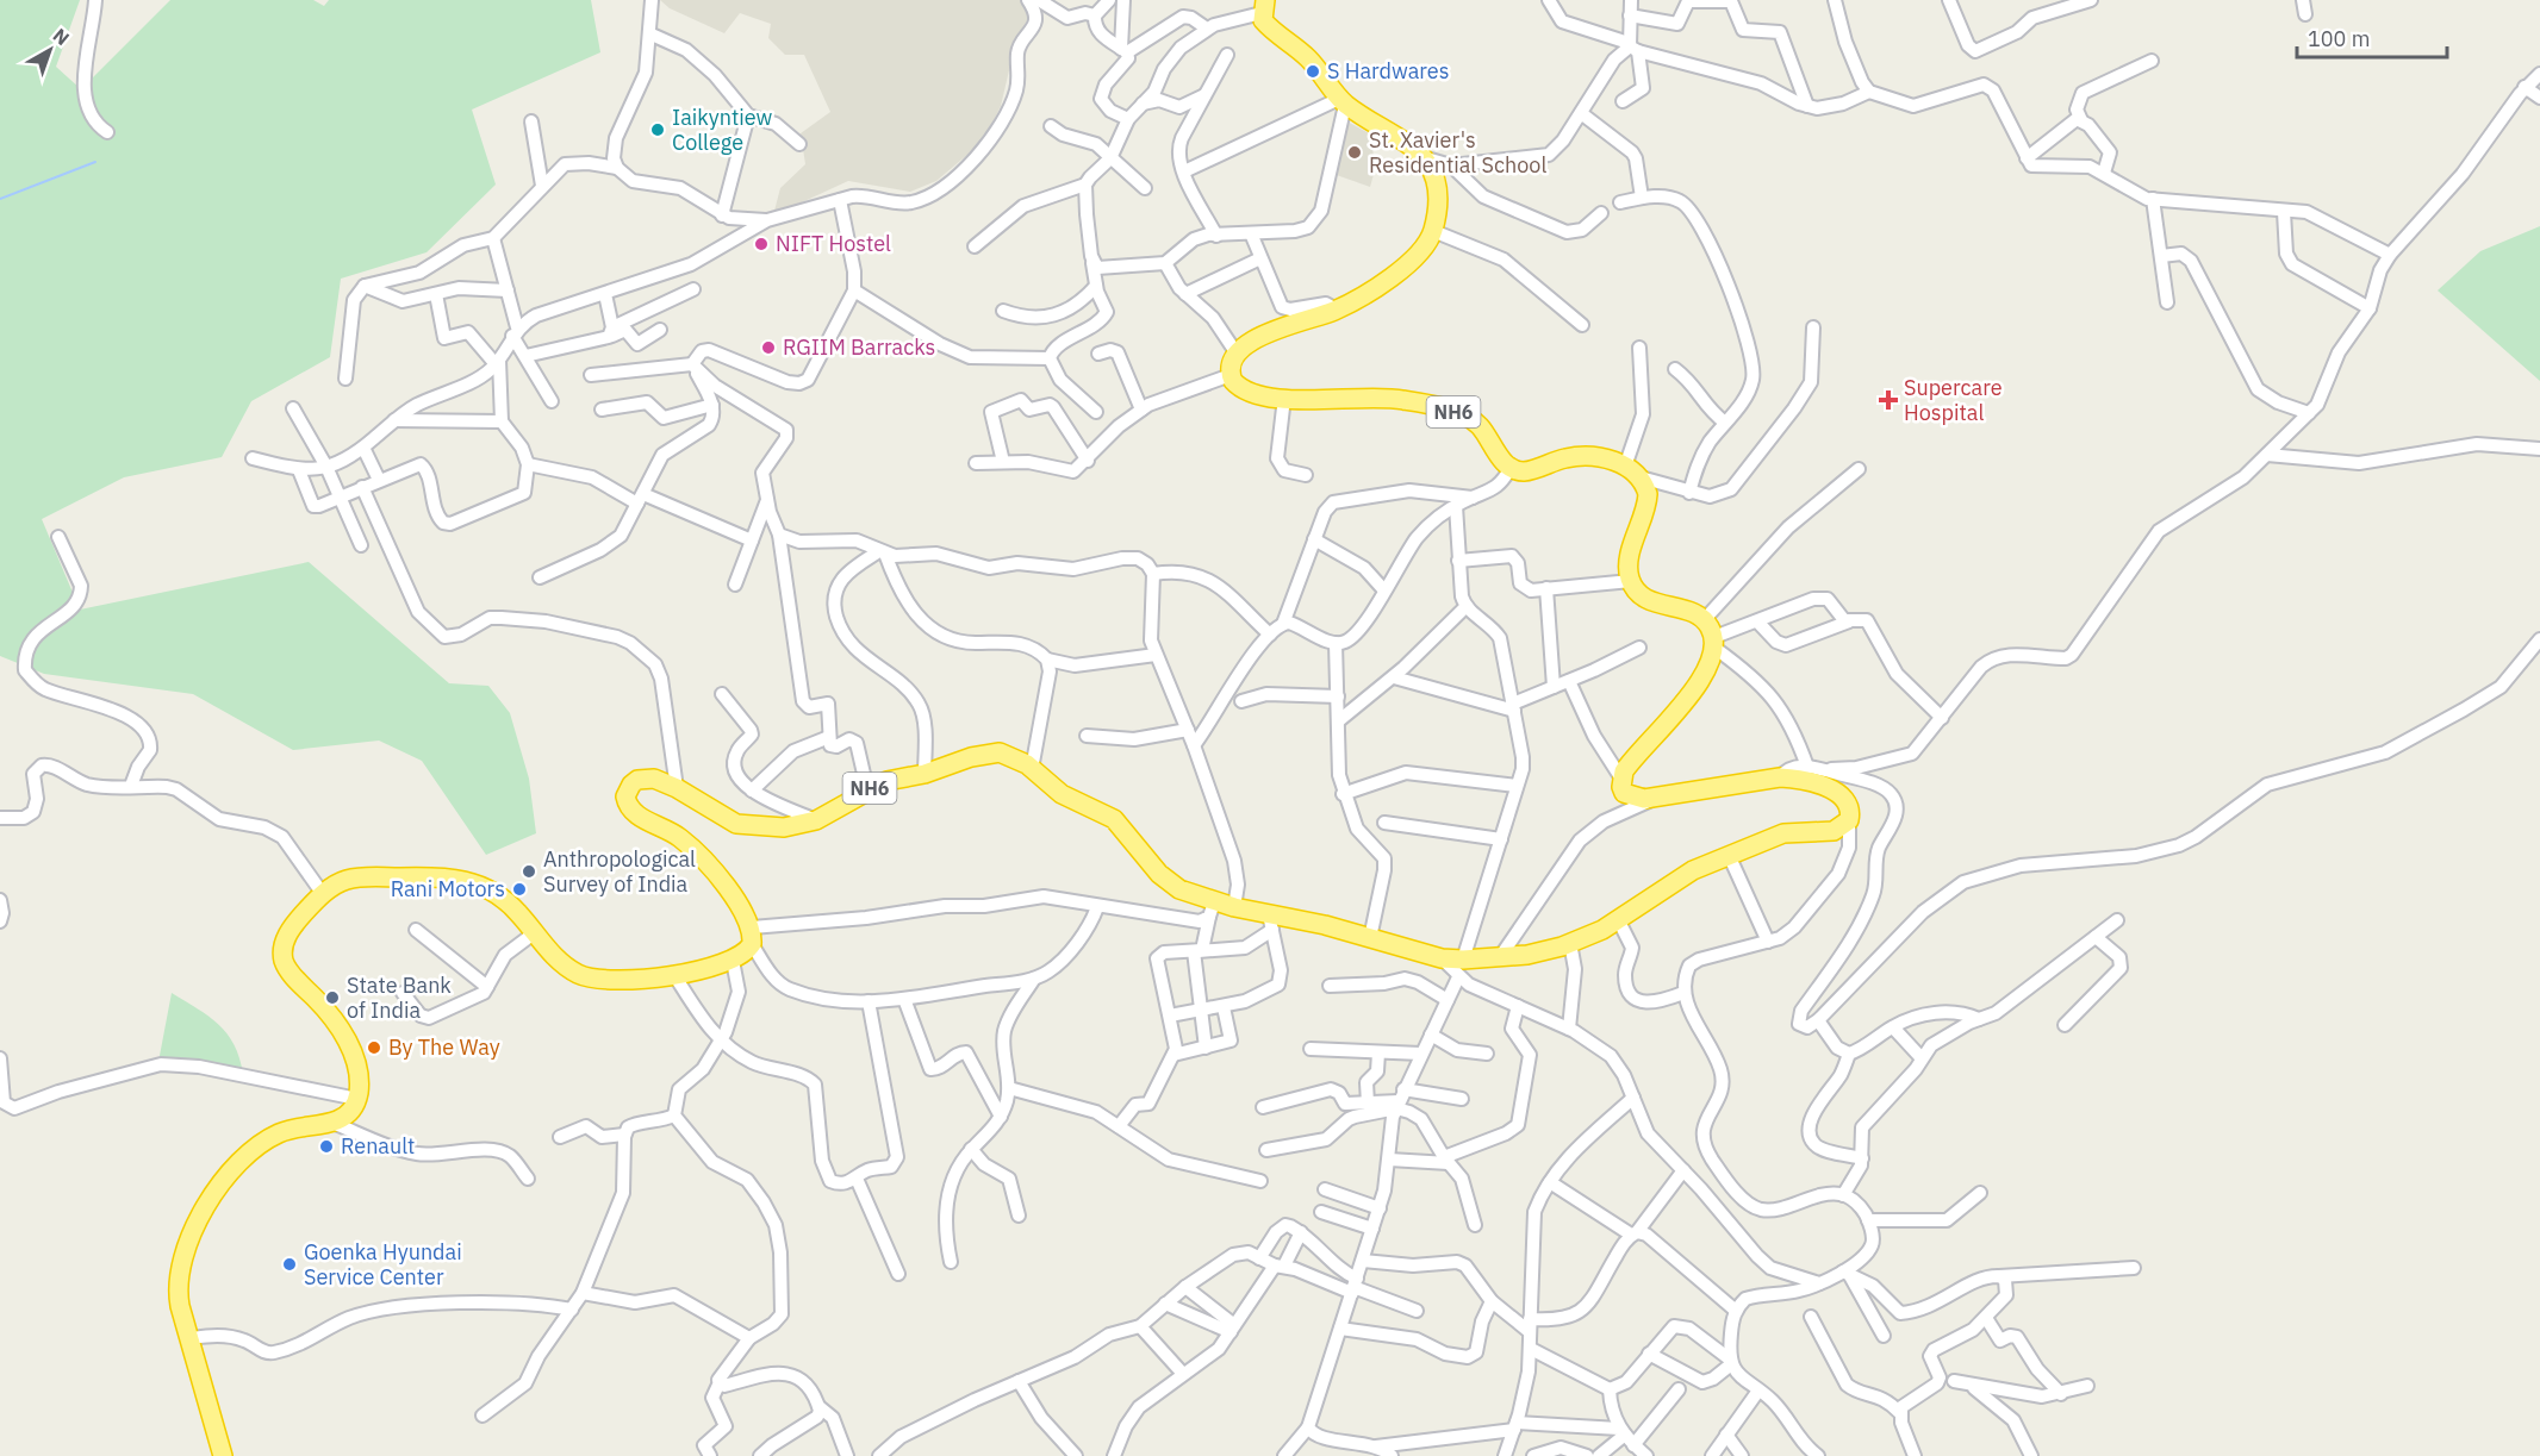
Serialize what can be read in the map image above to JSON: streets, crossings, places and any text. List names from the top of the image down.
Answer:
{
  "streets": {
    "highway": ["NH6"]
  },
  "places": {
    "other": [
      "S Hardwares",
      "Iaikyntiew College",
      "St. Xavier's Residential School",
      "NIFT Hostel",
      "RGIIM Barracks",
      "Anthropological Survey of India",
      "Rani Motors",
      "State Bank of India",
      "By The Way",
      "Renault",
      "Goenka Hyundai Service Center"
    ],
    "health": ["Supercare Hospital"]
  },
  "scale_bar": "100 m",
  "north": "top right"
}
